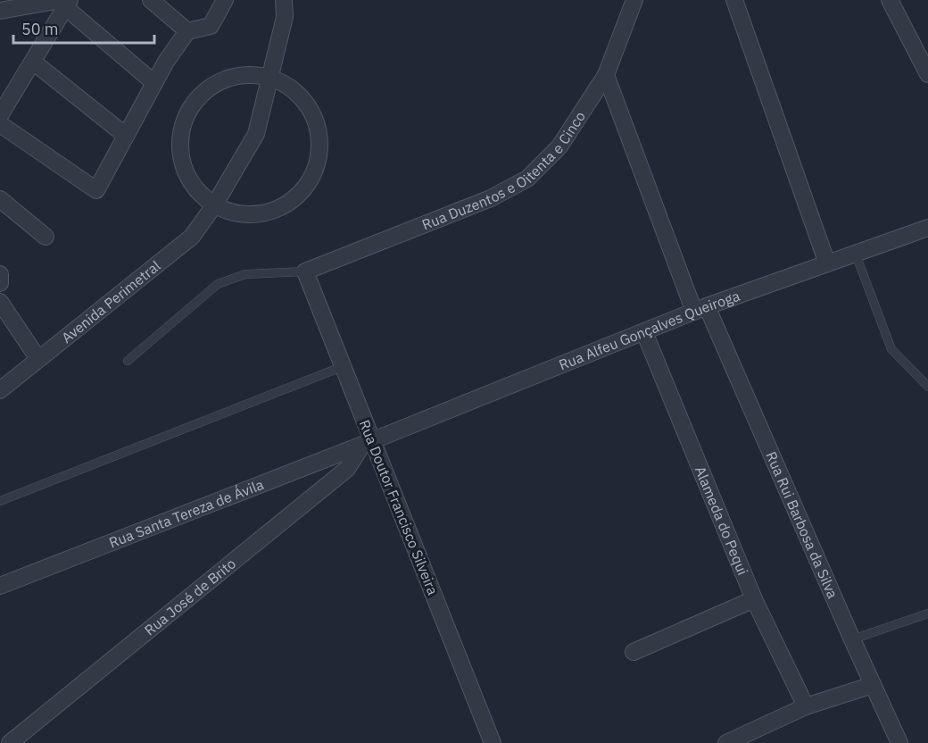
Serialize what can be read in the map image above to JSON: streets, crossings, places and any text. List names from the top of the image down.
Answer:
{
  "streets": {
    "street": [
      "Rua Duzentos e Oitenta e Cinco",
      "Avenida Perimetral",
      "Rua Alfeu Gonçalves Queiroga",
      "Rua Doutor Francisco Silveira",
      "Rua Santa Tereza de Ávila",
      "Alameda do Pequi",
      "Rua Rui Barbosa da Silva",
      "Rua José de Brito"
    ]
  },
  "crossings": [
    ["Rua Duzentos e Oitenta e Cinco", "Rua Doutor Francisco Silveira"],
    ["Rua Duzentos e Oitenta e Cinco", "Rua Rui Barbosa da Silva"],
    ["Rua Alfeu Gonçalves Queiroga", "Rua Doutor Francisco Silveira"],
    ["Rua Alfeu Gonçalves Queiroga", "Rua Santa Tereza de Ávila"],
    ["Rua Alfeu Gonçalves Queiroga", "Alameda do Pequi"],
    ["Rua Alfeu Gonçalves Queiroga", "Rua Rui Barbosa da Silva"],
    ["Rua Alfeu Gonçalves Queiroga", "Rua José de Brito"],
    ["Rua Doutor Francisco Silveira", "Rua Santa Tereza de Ávila"],
    ["Rua Doutor Francisco Silveira", "Rua José de Brito"],
    ["Rua Santa Tereza de Ávila", "Rua José de Brito"]
  ],
  "scale_bar": "50 m"
}
